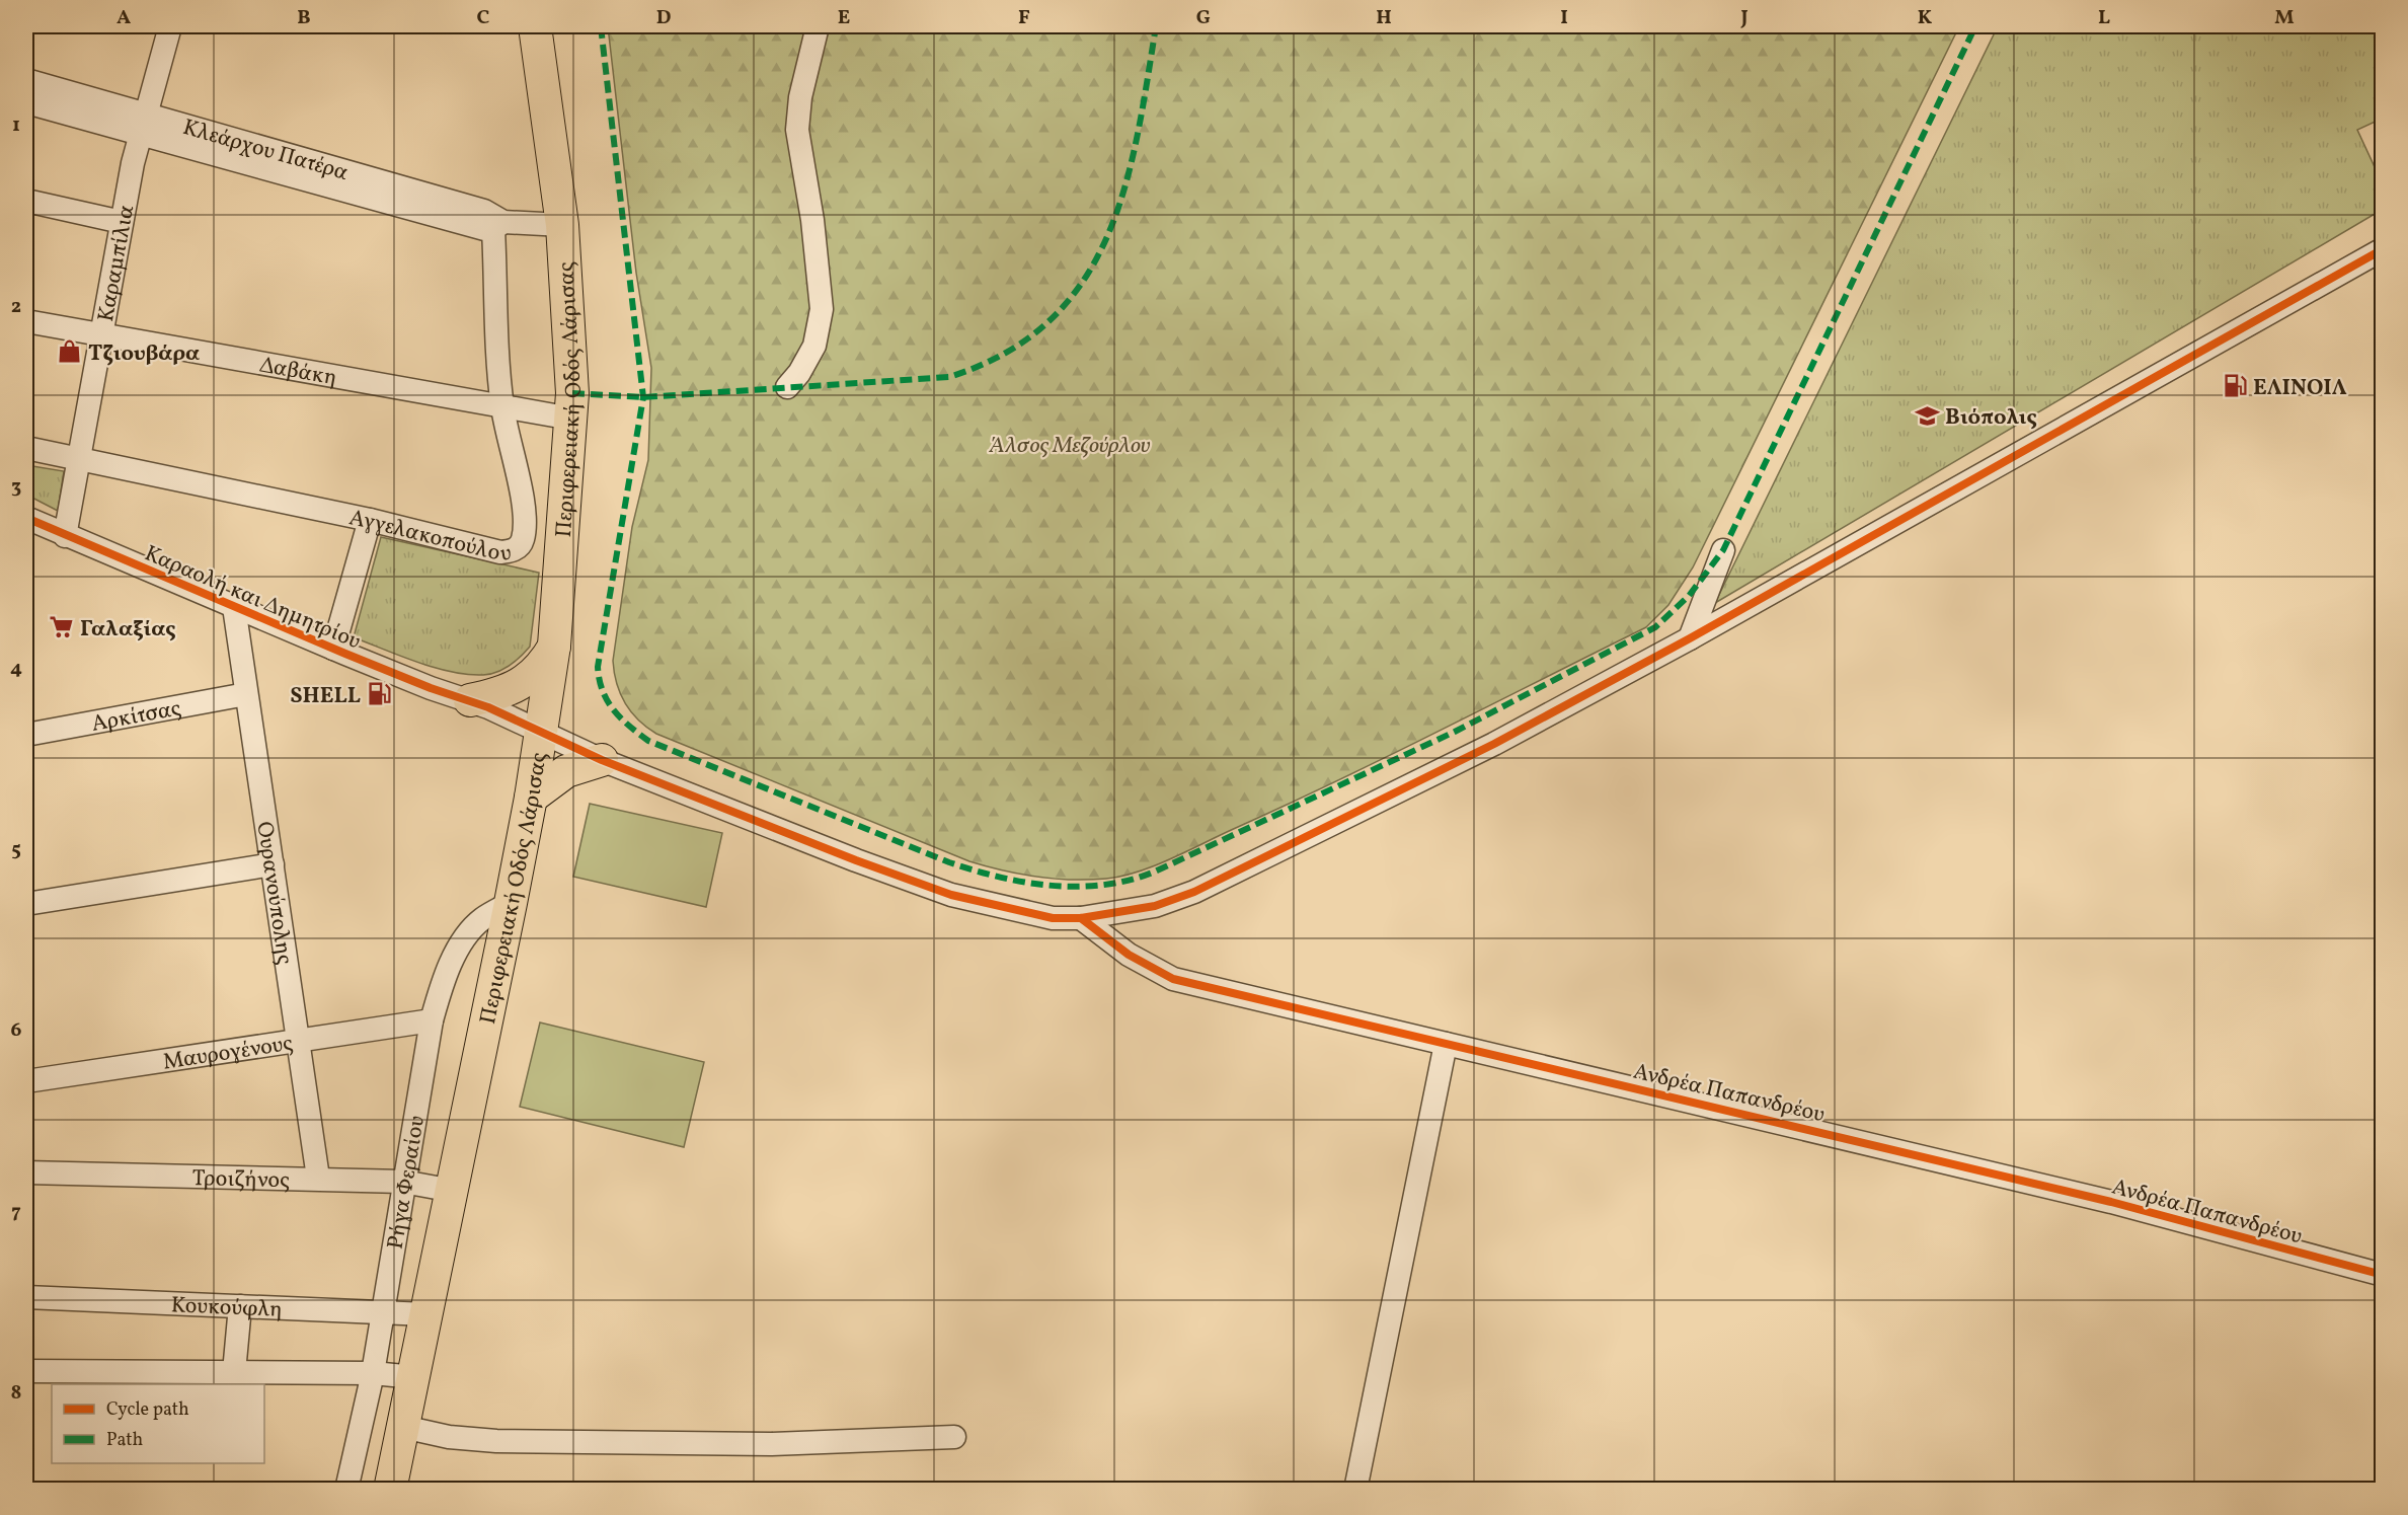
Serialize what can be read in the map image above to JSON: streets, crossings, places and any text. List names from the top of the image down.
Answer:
{
  "streets": {
    "highway": ["Περιφερειακή Οδός Λάρισας"],
    "street": [
      "Κλεάρχου Πατέρα",
      "Καραμπίλια",
      "Δαβάκη",
      "Αγγελακοπούλου",
      "Καραολή και Δημητρίου",
      "Αρκίτσας",
      "Ουρανούπολης",
      "Μαυρογένους",
      "Ανδρέα Παπανδρέου",
      "Τρoιζήνος",
      "Ρήγα Φεραίου",
      "Κουκούφλη"
    ]
  },
  "crossings": [
    ["Κλεάρχου Πατέρα", "Καραμπίλια"],
    ["Κλεάρχου Πατέρα", "Περιφερειακή Οδός Λάρισας"],
    ["Κλεάρχου Πατέρα", "Αγγελακοπούλου"],
    ["Καραμπίλια", "Δαβάκη"],
    ["Καραμπίλια", "Αγγελακοπούλου"],
    ["Καραμπίλια", "Καραολή και Δημητρίου"],
    ["Δαβάκη", "Περιφερειακή Οδός Λάρισας"],
    ["Δαβάκη", "Αγγελακοπούλου"],
    ["Περιφερειακή Οδός Λάρισας", "Καραολή και Δημητρίου"],
    ["Περιφερειακή Οδός Λάρισας", "Τρoιζήνος"],
    ["Περιφερειακή Οδός Λάρισας", "Ρήγα Φεραίου"],
    ["Περιφερειακή Οδός Λάρισας", "Κουκούφλη"],
    ["Καραολή και Δημητρίου", "Ουρανούπολης"],
    ["Καραολή και Δημητρίου", "Ανδρέα Παπανδρέου"],
    ["Αρκίτσας", "Ουρανούπολης"],
    ["Ουρανούπολης", "Μαυρογένους"],
    ["Ουρανούπολης", "Τρoιζήνος"],
    ["Μαυρογένους", "Ρήγα Φεραίου"],
    ["Τρoιζήνος", "Ρήγα Φεραίου"],
    ["Ρήγα Φεραίου", "Κουκούφλη"]
  ],
  "parks": ["Άλσος Μεζούρλου"],
  "places": {
    "shop": ["Τζιουβάρα"],
    "fuel station": ["ΕΛΙΝΟΙΛ", "SHELL"],
    "school or university": ["Βιόπολις"],
    "supermarket": ["Γαλαξίας"]
  },
  "legend": ["Cycle path", "Path"],
  "grid": {
    "columns": [
      "A",
      "B",
      "C",
      "D",
      "E",
      "F",
      "G",
      "H",
      "I",
      "J",
      "K",
      "L",
      "M"
    ],
    "rows": [
      "1",
      "2",
      "3",
      "4",
      "5",
      "6",
      "7",
      "8"
    ]
  }
}
